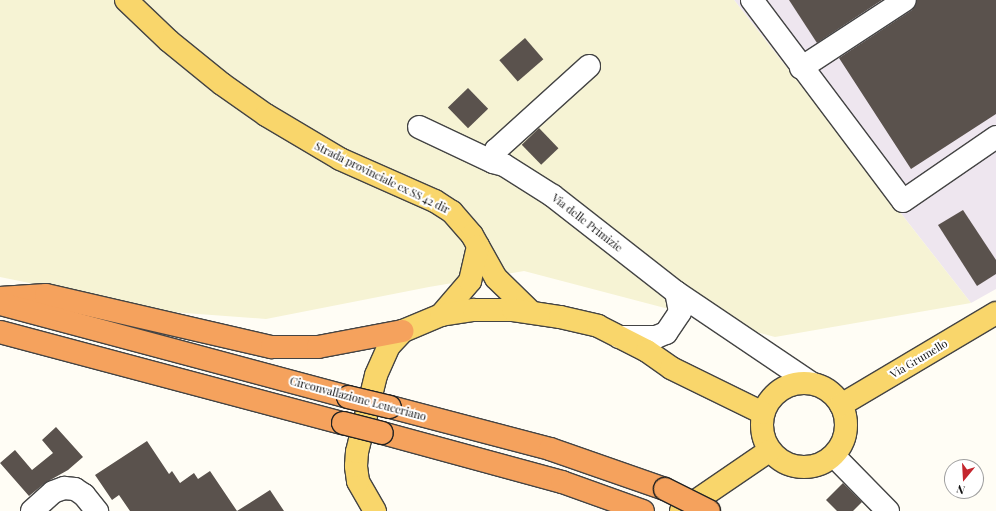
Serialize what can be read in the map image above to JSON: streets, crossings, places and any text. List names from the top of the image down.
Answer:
{
  "streets": {
    "highway": ["Circonvallazione Leuceriano"],
    "main road": ["Strada provinciale ex SS 42 dir", "Via Grumello"],
    "street": ["Via delle Primizie"]
  },
  "crossings": [
    ["Via delle Primizie", "Via Grumello"]
  ],
  "north": "bottom"
}
